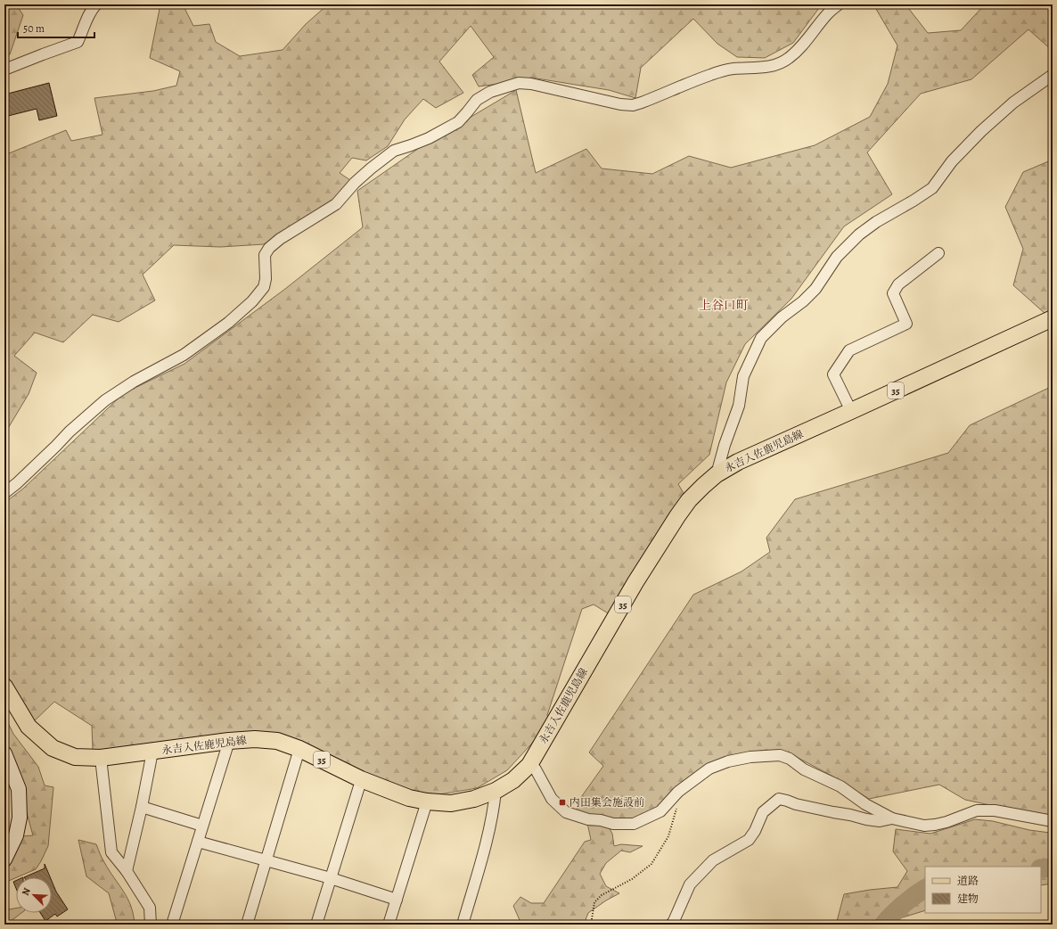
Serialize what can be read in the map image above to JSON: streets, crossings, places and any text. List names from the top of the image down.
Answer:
{
  "streets": {
    "main road": ["35", "永吉入佐鹿児島線"]
  },
  "districts": ["上谷口町"],
  "places": {
    "transit": ["内田集会施設前"]
  },
  "legend": ["道路", "建物"],
  "scale_bar": "50 m",
  "north": "top left"
}
